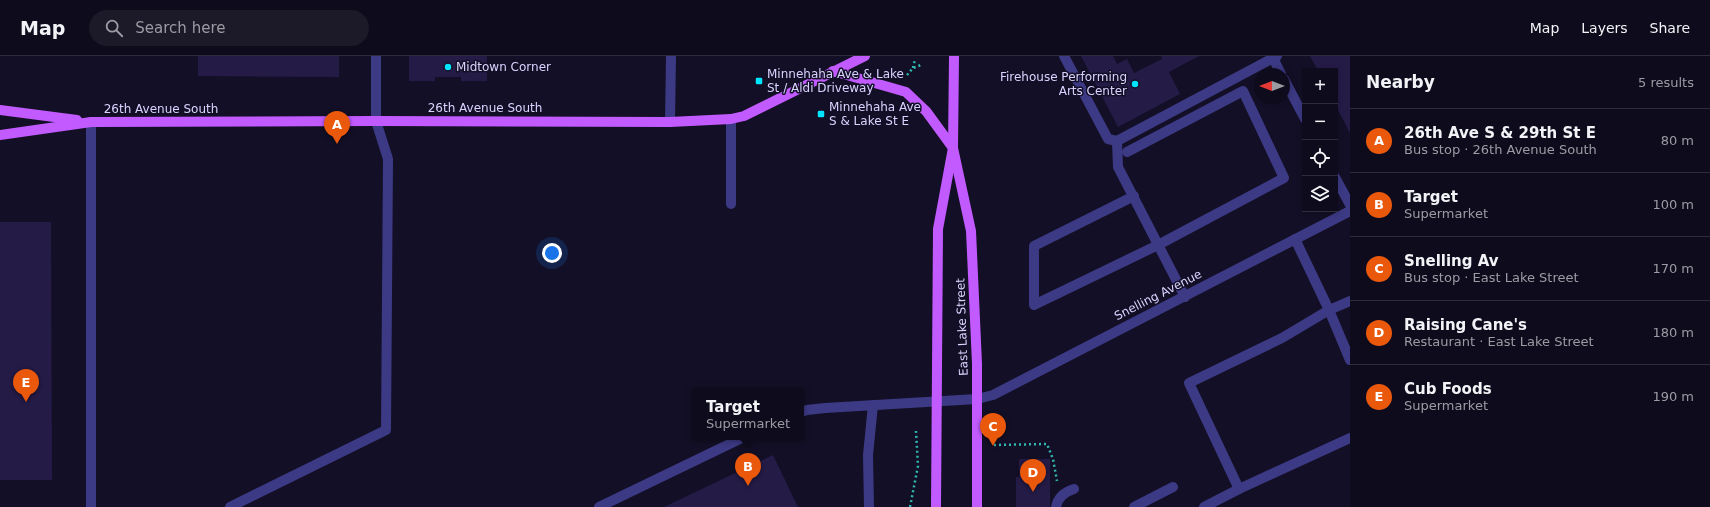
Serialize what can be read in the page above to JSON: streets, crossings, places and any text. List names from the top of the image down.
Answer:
{
  "streets": {
    "main road": ["26th Avenue South", "East Lake Street"],
    "street": ["Snelling Avenue"]
  },
  "crossings": [
    ["Snelling Avenue", "East Lake Street"]
  ],
  "places": {
    "other": ["Midtown Corner", "Firehouse Performing Arts Center"],
    "transit": ["Minnehaha Ave & Lake St / Aldi Driveway", "Minnehaha Ave S & Lake St E"]
  },
  "north": "left",
  "page": {
    "header": "Map",
    "search": "Search here",
    "nav": ["Map", "Layers", "Share"],
    "heading": ["Nearby", "5 results"],
    "map_buttons": ["+", "−"],
    "list": [
      {
        "mark": "A",
        "name": "26th Ave S & 29th St E",
        "note": "Bus stop · 26th Avenue South",
        "value": "80 m"
      },
      {
        "mark": "B",
        "name": "Target",
        "note": "Supermarket",
        "value": "100 m"
      },
      {
        "mark": "C",
        "name": "Snelling Av",
        "note": "Bus stop · East Lake Street",
        "value": "170 m"
      },
      {
        "mark": "D",
        "name": "Raising Cane's",
        "note": "Restaurant · East Lake Street",
        "value": "180 m"
      },
      {
        "mark": "E",
        "name": "Cub Foods",
        "note": "Supermarket",
        "value": "190 m"
      }
    ],
    "pins": [
      "A",
      "E",
      "C",
      "B",
      "D"
    ],
    "popup": ["Target", "Supermarket"]
  }
}
